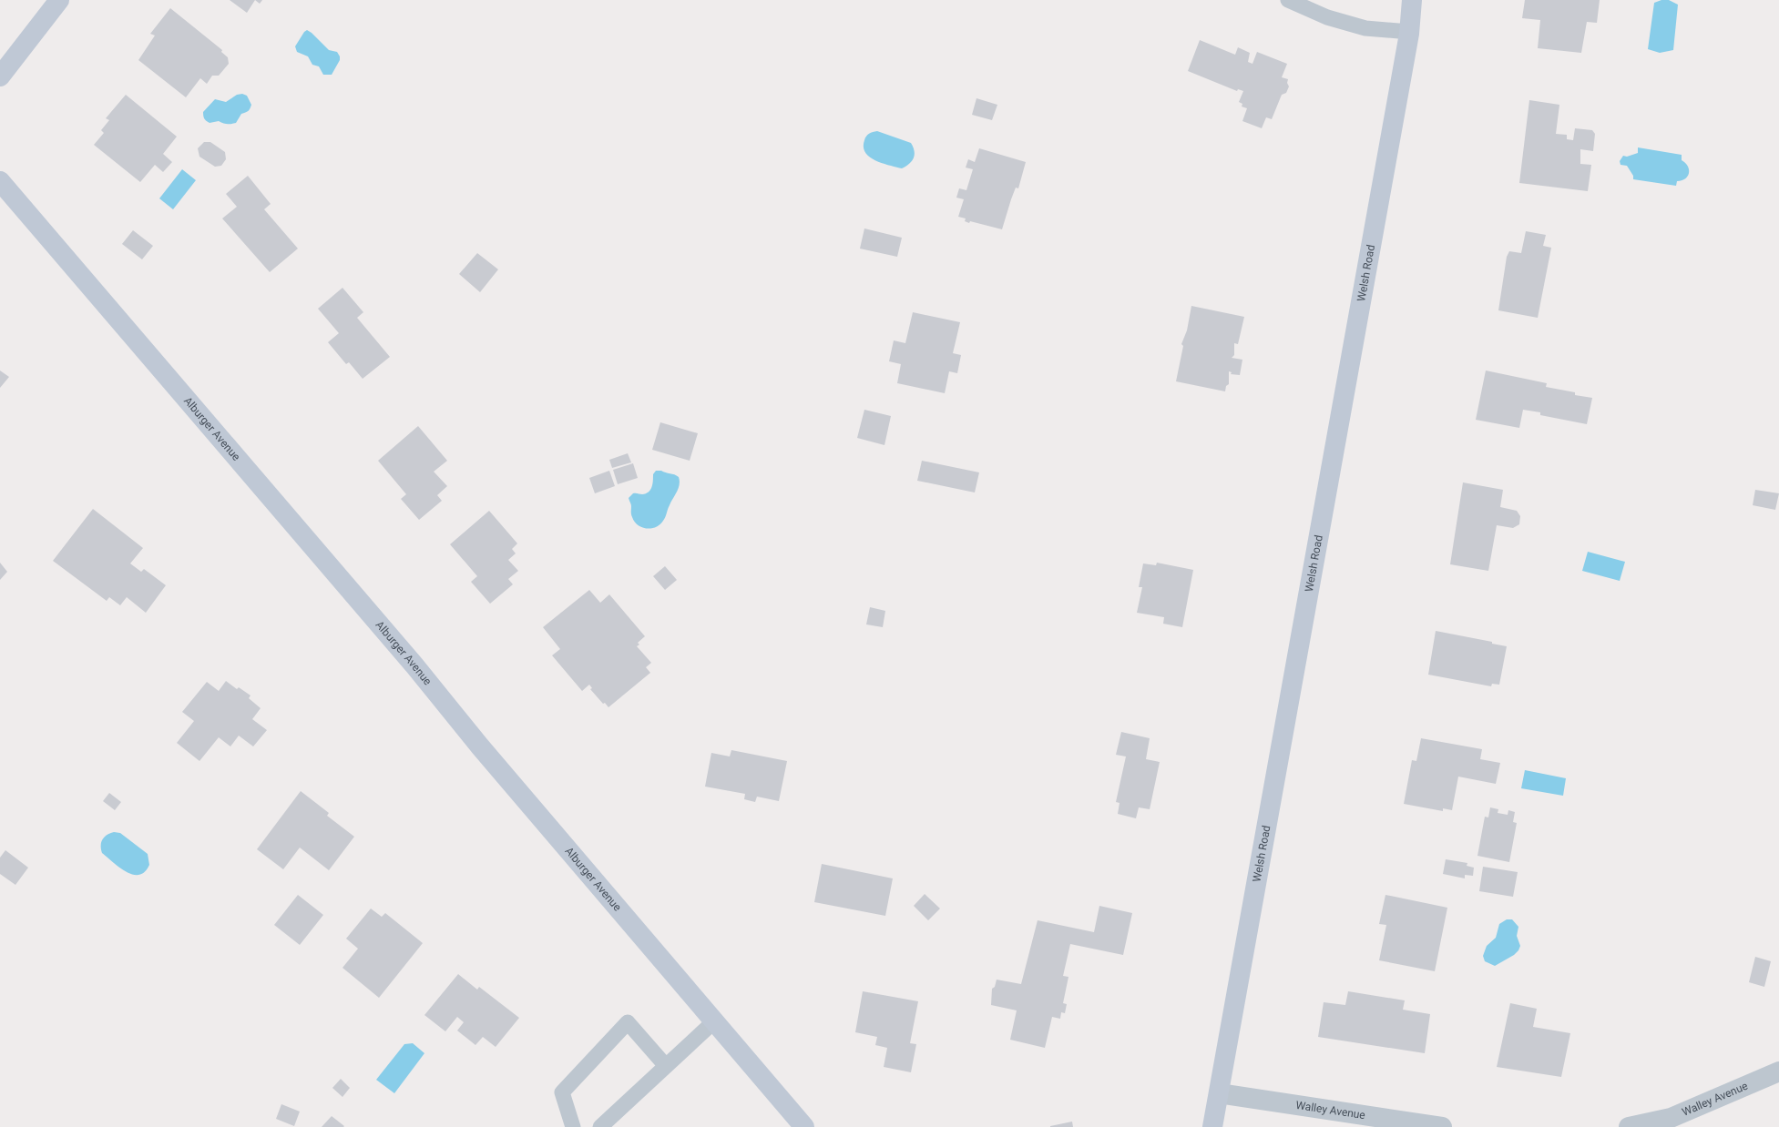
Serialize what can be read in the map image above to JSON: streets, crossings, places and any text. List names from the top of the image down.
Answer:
{
  "streets": {
    "main road": ["Welsh Road", "Alburger Avenue"],
    "street": ["Walley Avenue"]
  },
  "crossings": [
    ["Welsh Road", "Walley Avenue"]
  ]
}
